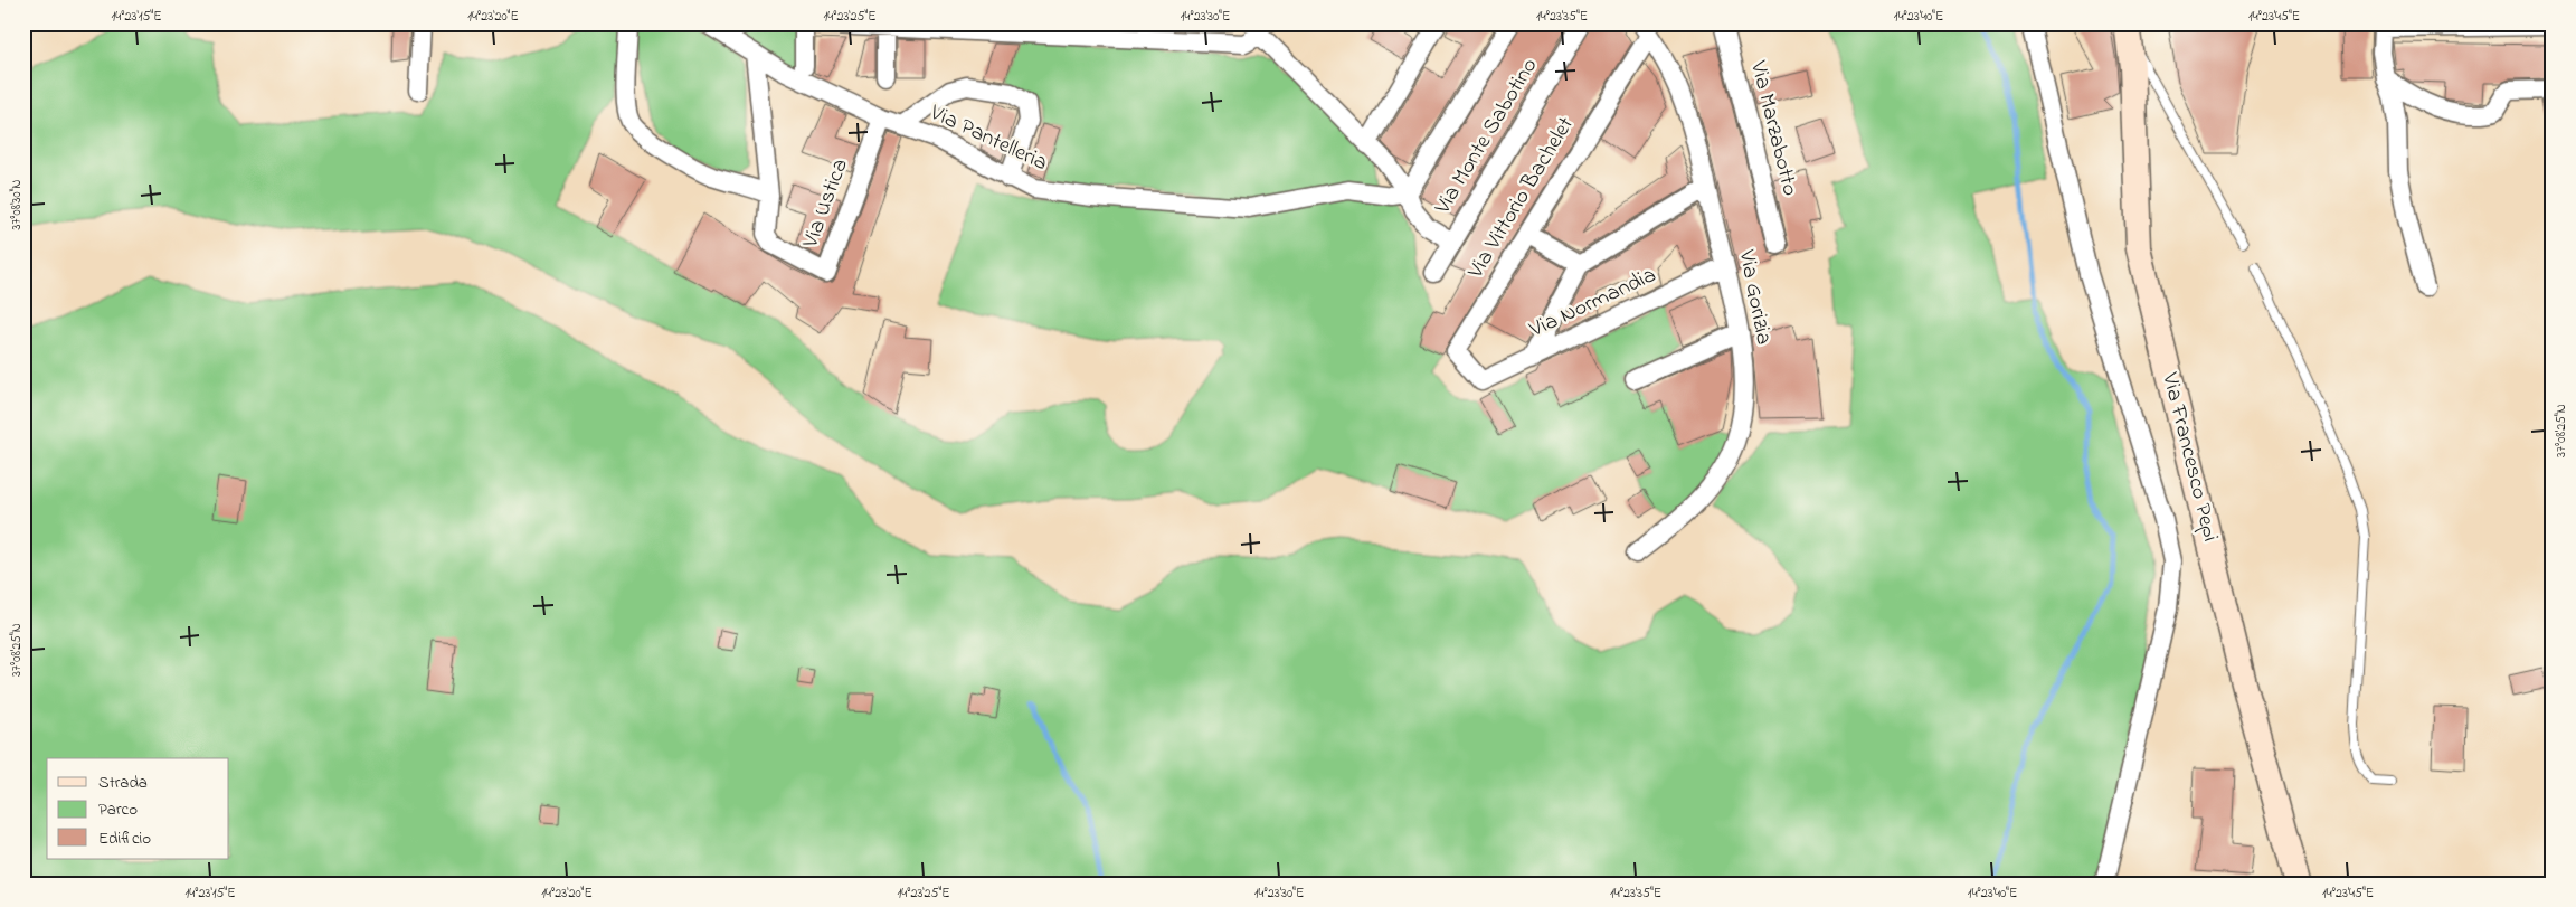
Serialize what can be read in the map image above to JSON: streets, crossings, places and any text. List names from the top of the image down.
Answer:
{
  "streets": {
    "main road": ["Via Francesco Pepi"],
    "street": [
      "Via Marzabotto",
      "Via Monte Sabotino",
      "Via Pantelleria",
      "Via Vittorio Bachelet",
      "Via Ustica",
      "Via Gorizia",
      "Via Normandia"
    ]
  },
  "crossings": [
    ["Via Pantelleria", "Via Ustica"],
    ["Via Vittorio Bachelet", "Via Gorizia"],
    ["Via Vittorio Bachelet", "Via Normandia"],
    ["Via Gorizia", "Via Normandia"]
  ],
  "legend": ["Strada", "Parco", "Edificio"],
  "coordinates": [
    "14°23'15\"E",
    "14°23'20\"E",
    "14°23'25\"E",
    "14°23'30\"E",
    "14°23'35\"E",
    "14°23'40\"E",
    "14°23'45\"E",
    "37°08'30\"N",
    "37°08'25\"N"
  ]
}
